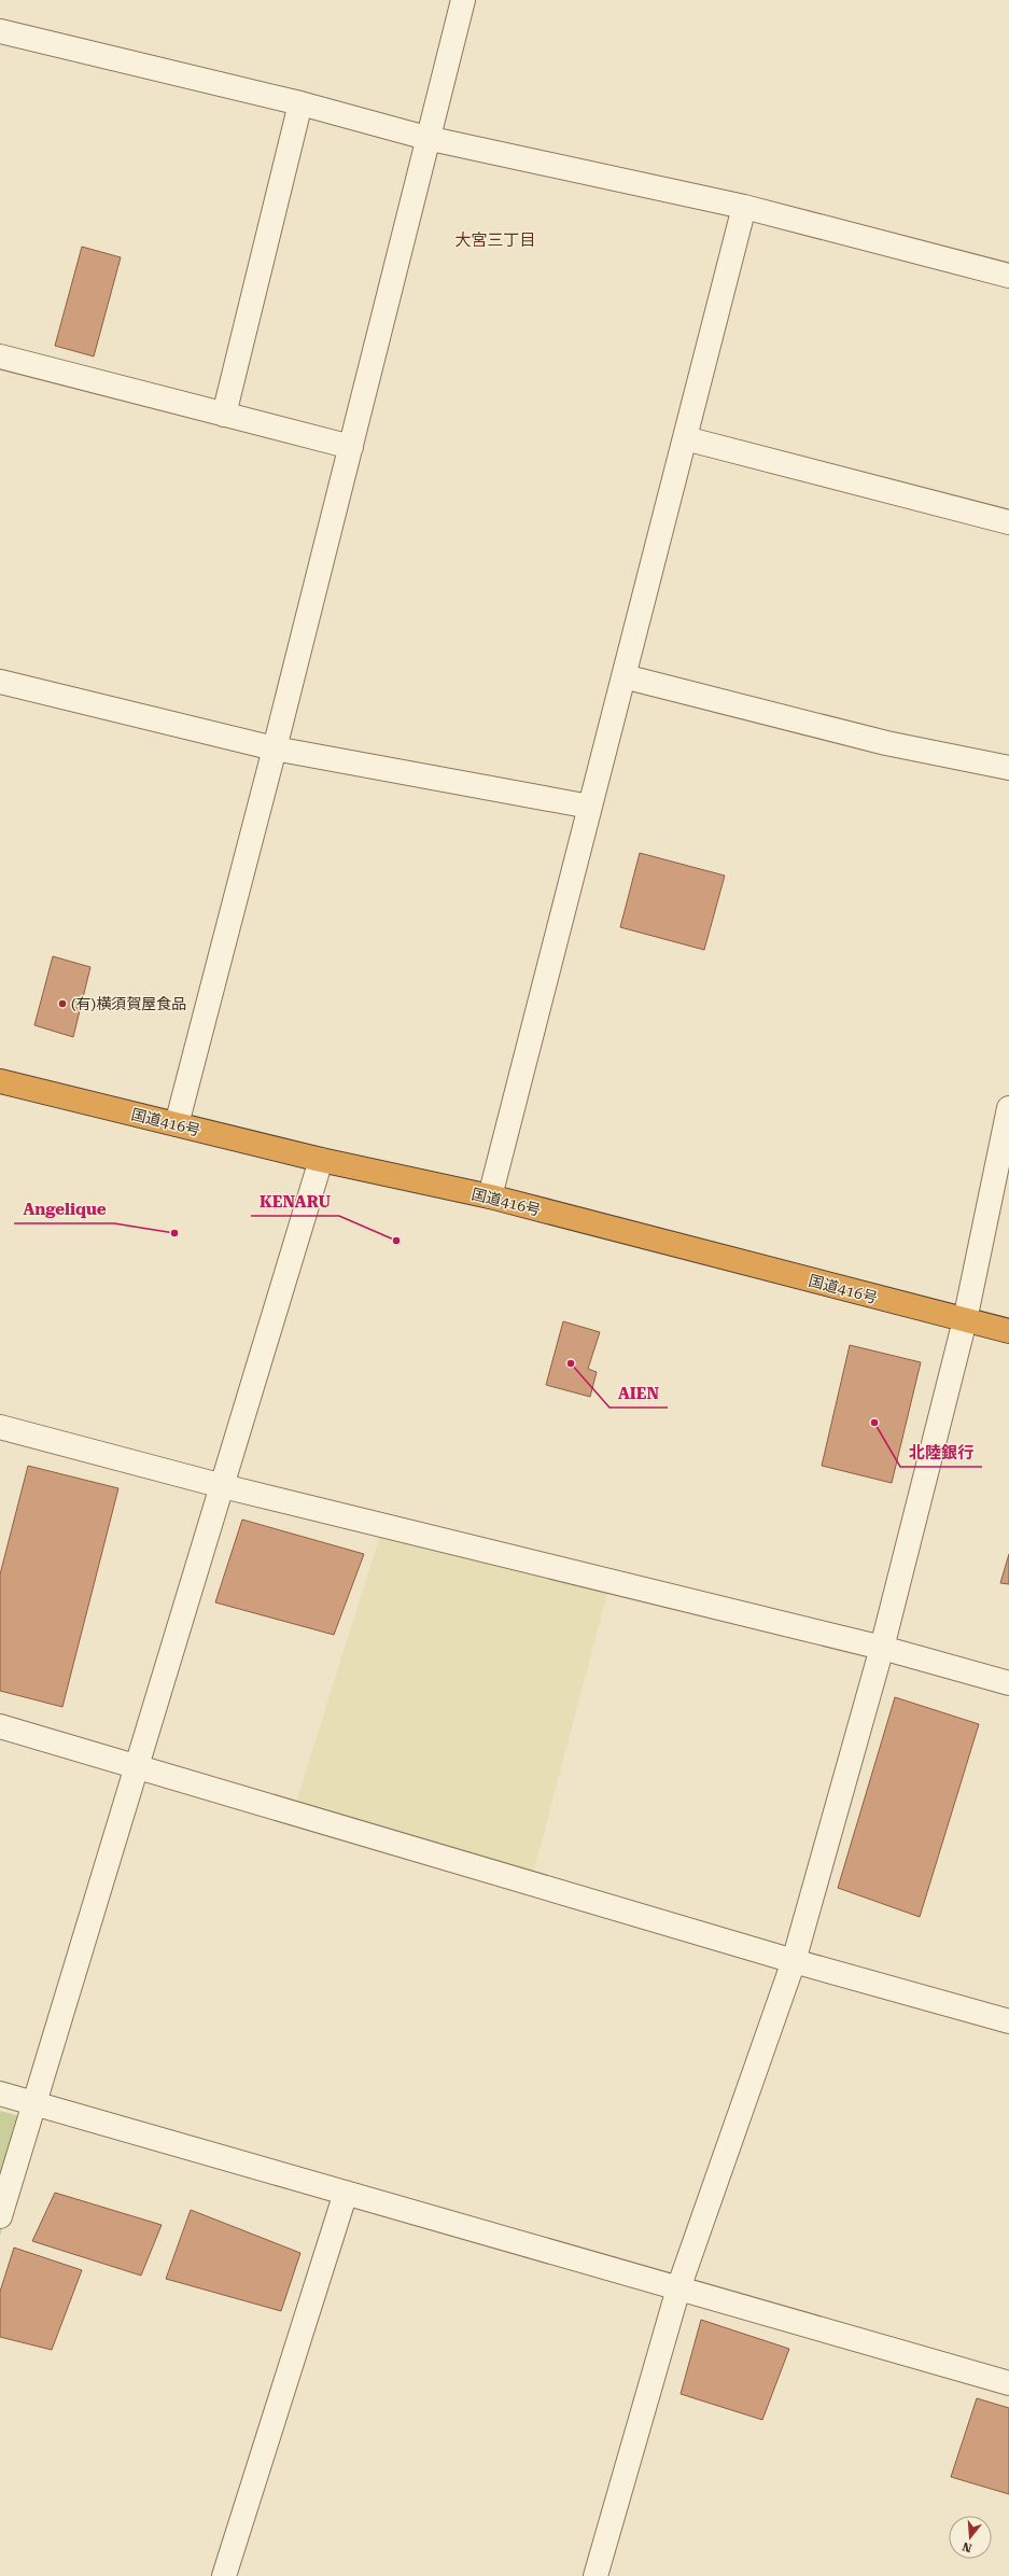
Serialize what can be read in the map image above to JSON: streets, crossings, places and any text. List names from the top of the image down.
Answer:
{
  "streets": {
    "highway": ["国道416号"]
  },
  "districts": ["大宮三丁目"],
  "places": [
    "(有)横須賀屋食品",
    "Angelique",
    "KENARU",
    "AIEN",
    "北陸銀行"
  ],
  "north": "bottom"
}
